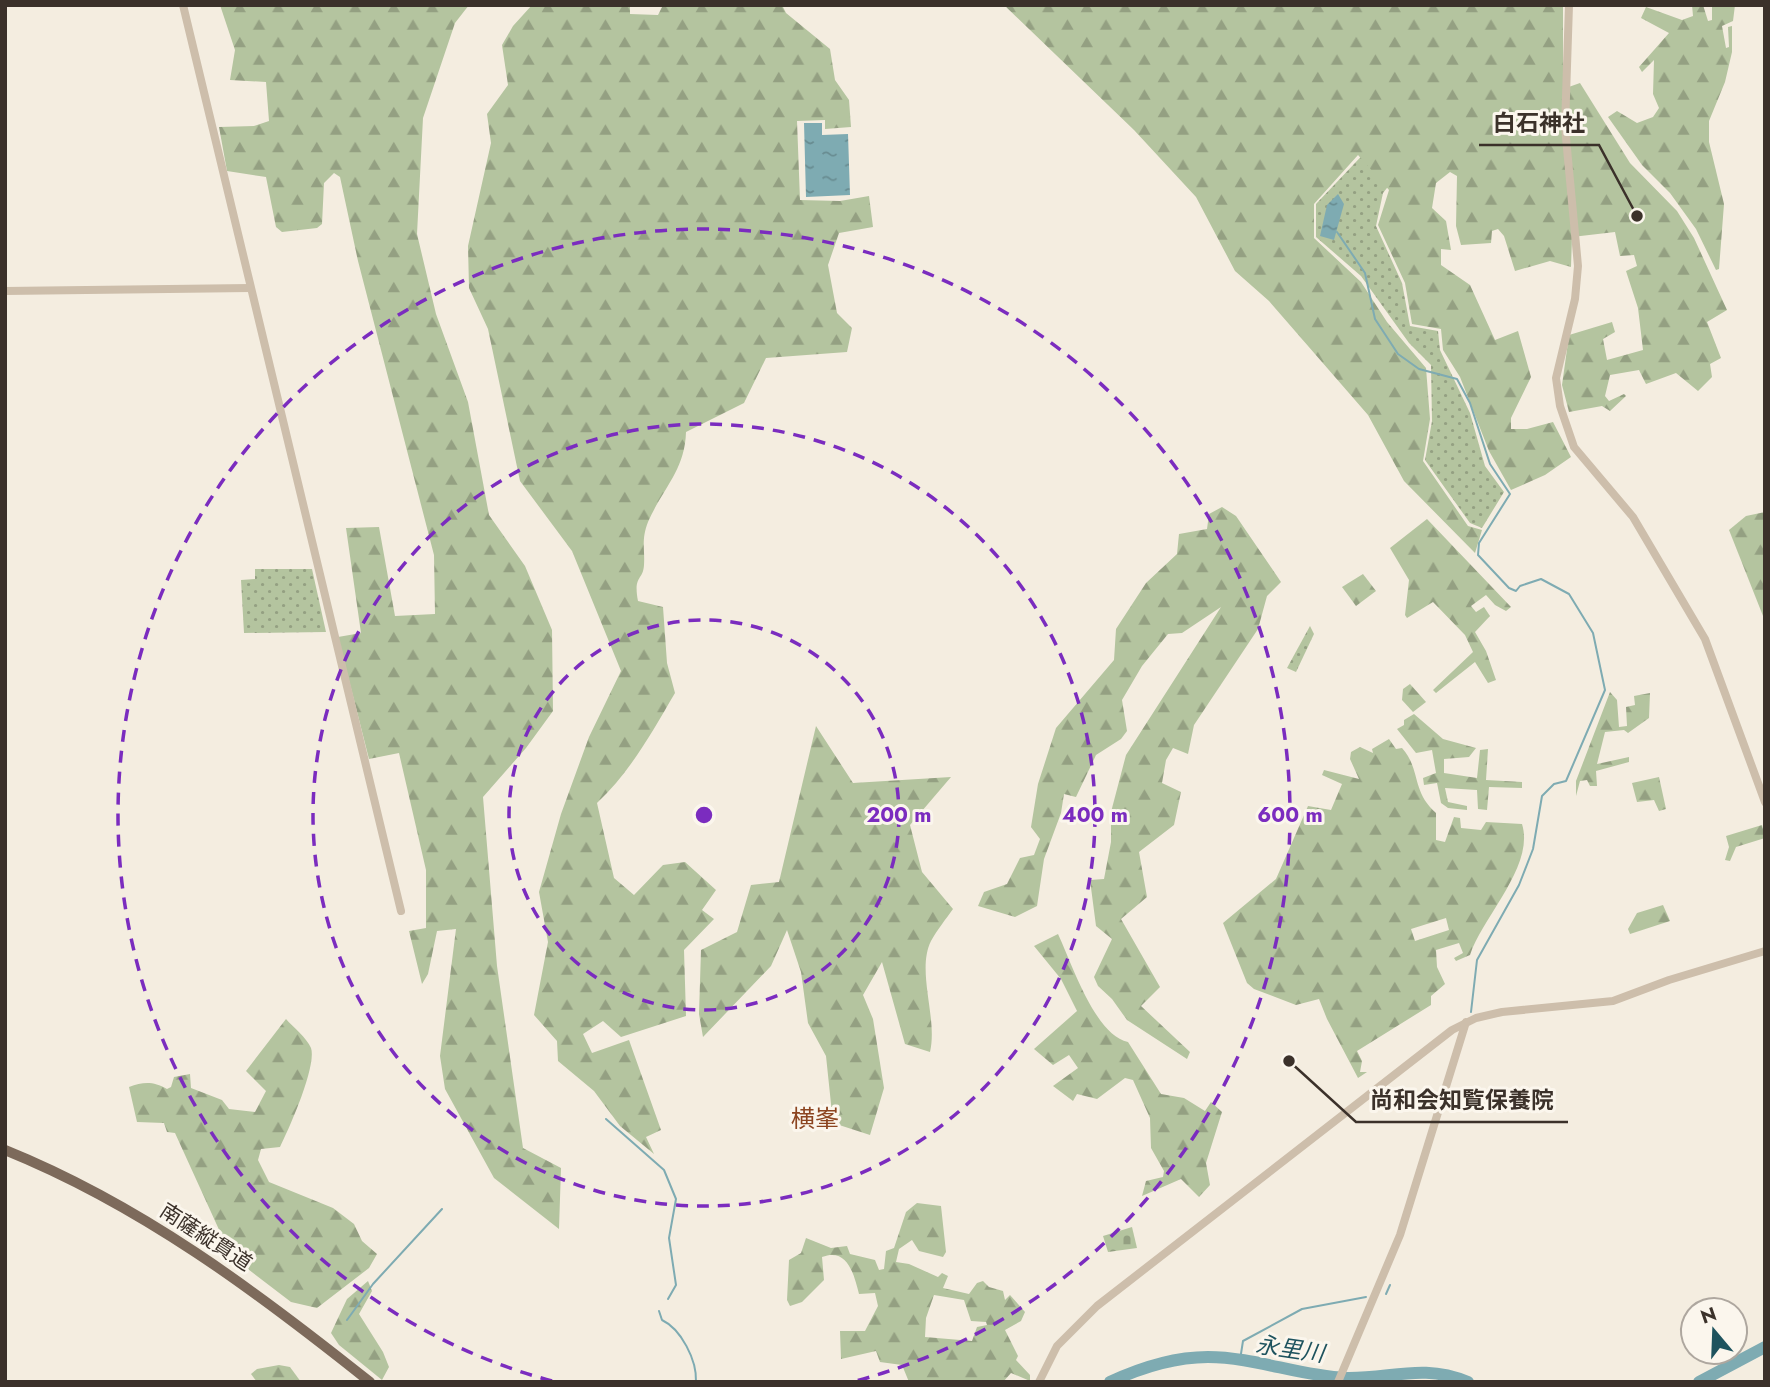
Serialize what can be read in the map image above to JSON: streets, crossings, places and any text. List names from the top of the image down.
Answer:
{
  "streets": {
    "main road": ["南薩縦貫道"]
  },
  "districts": ["横峯"],
  "water": ["永里川"],
  "places": ["白石神社", "尚和会知覧保養院"],
  "north": "top",
  "rings": ["200 m", "400 m", "600 m"]
}
